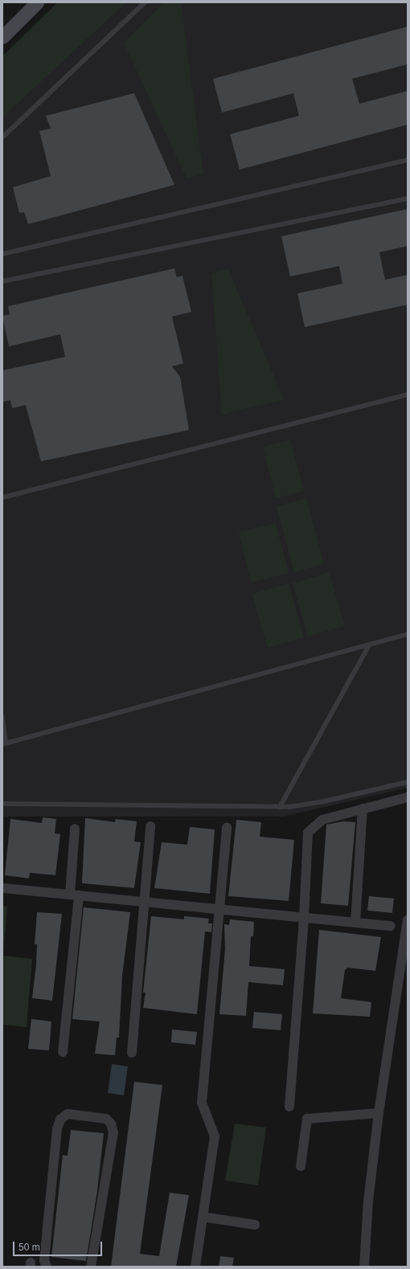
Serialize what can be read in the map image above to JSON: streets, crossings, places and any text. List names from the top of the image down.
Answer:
{
  "scale_bar": "50 m"
}
